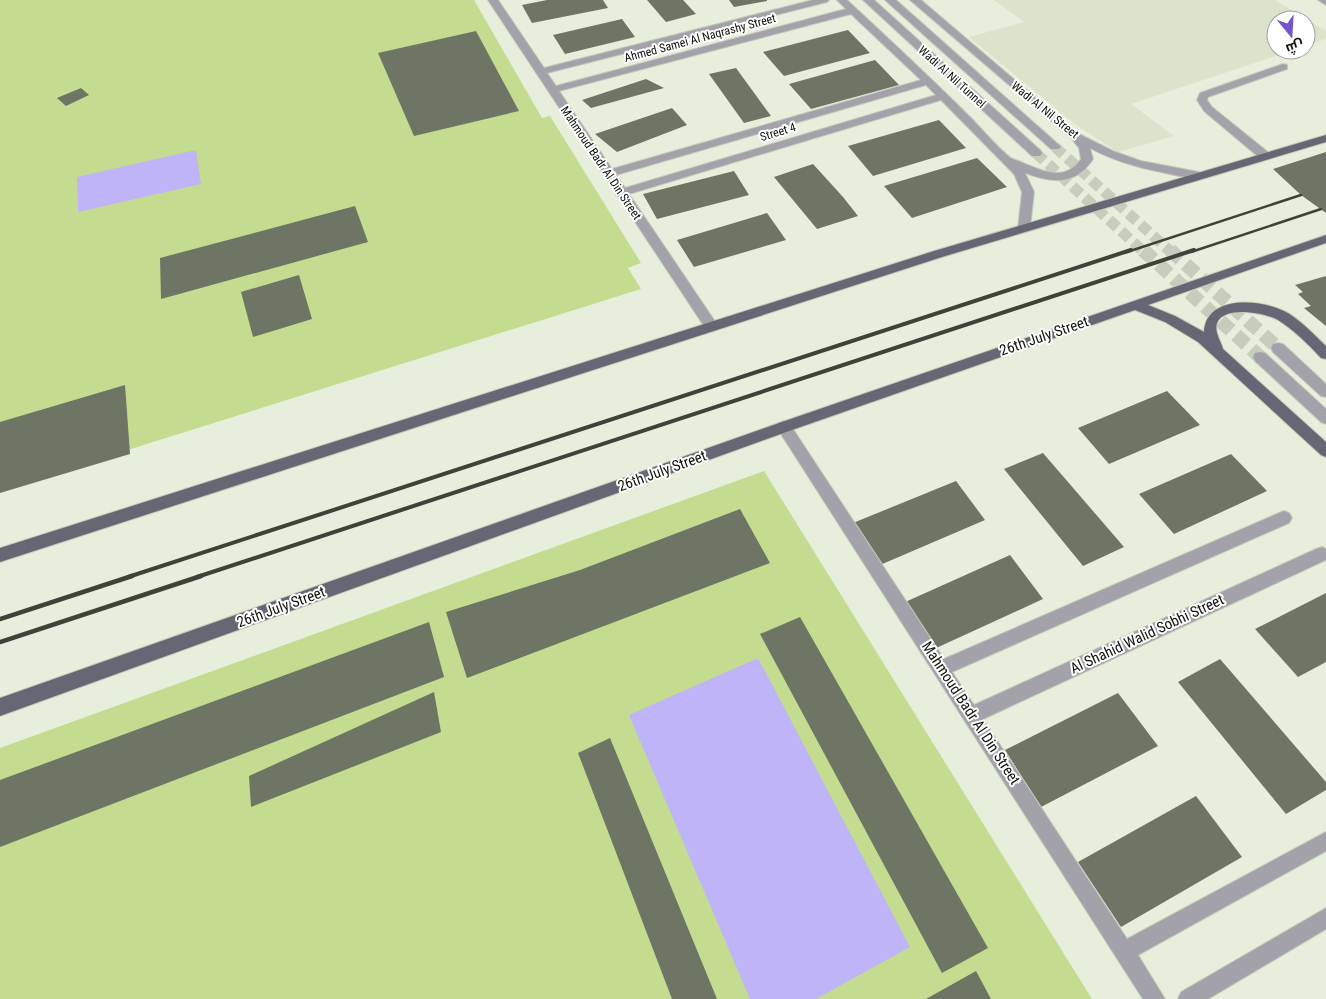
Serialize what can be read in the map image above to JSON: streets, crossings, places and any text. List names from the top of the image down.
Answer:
{
  "streets": {
    "main road": ["26th July Street"],
    "street": [
      "Ahmed Samei Al Naqrashy Street",
      "Wadi Al Nil Tunnel",
      "Wadi Al Nil Street",
      "Street 4",
      "Mahmoud Badr Al Din Street",
      "Al Shahid Walid Sobhi Street"
    ]
  },
  "crossings": [
    ["Ahmed Samei Al Naqrashy Street", "Mahmoud Badr Al Din Street"],
    ["Street 4", "Mahmoud Badr Al Din Street"],
    ["Mahmoud Badr Al Din Street", "26th July Street"],
    ["Mahmoud Badr Al Din Street", "Al Shahid Walid Sobhi Street"]
  ],
  "north": "bottom"
}
